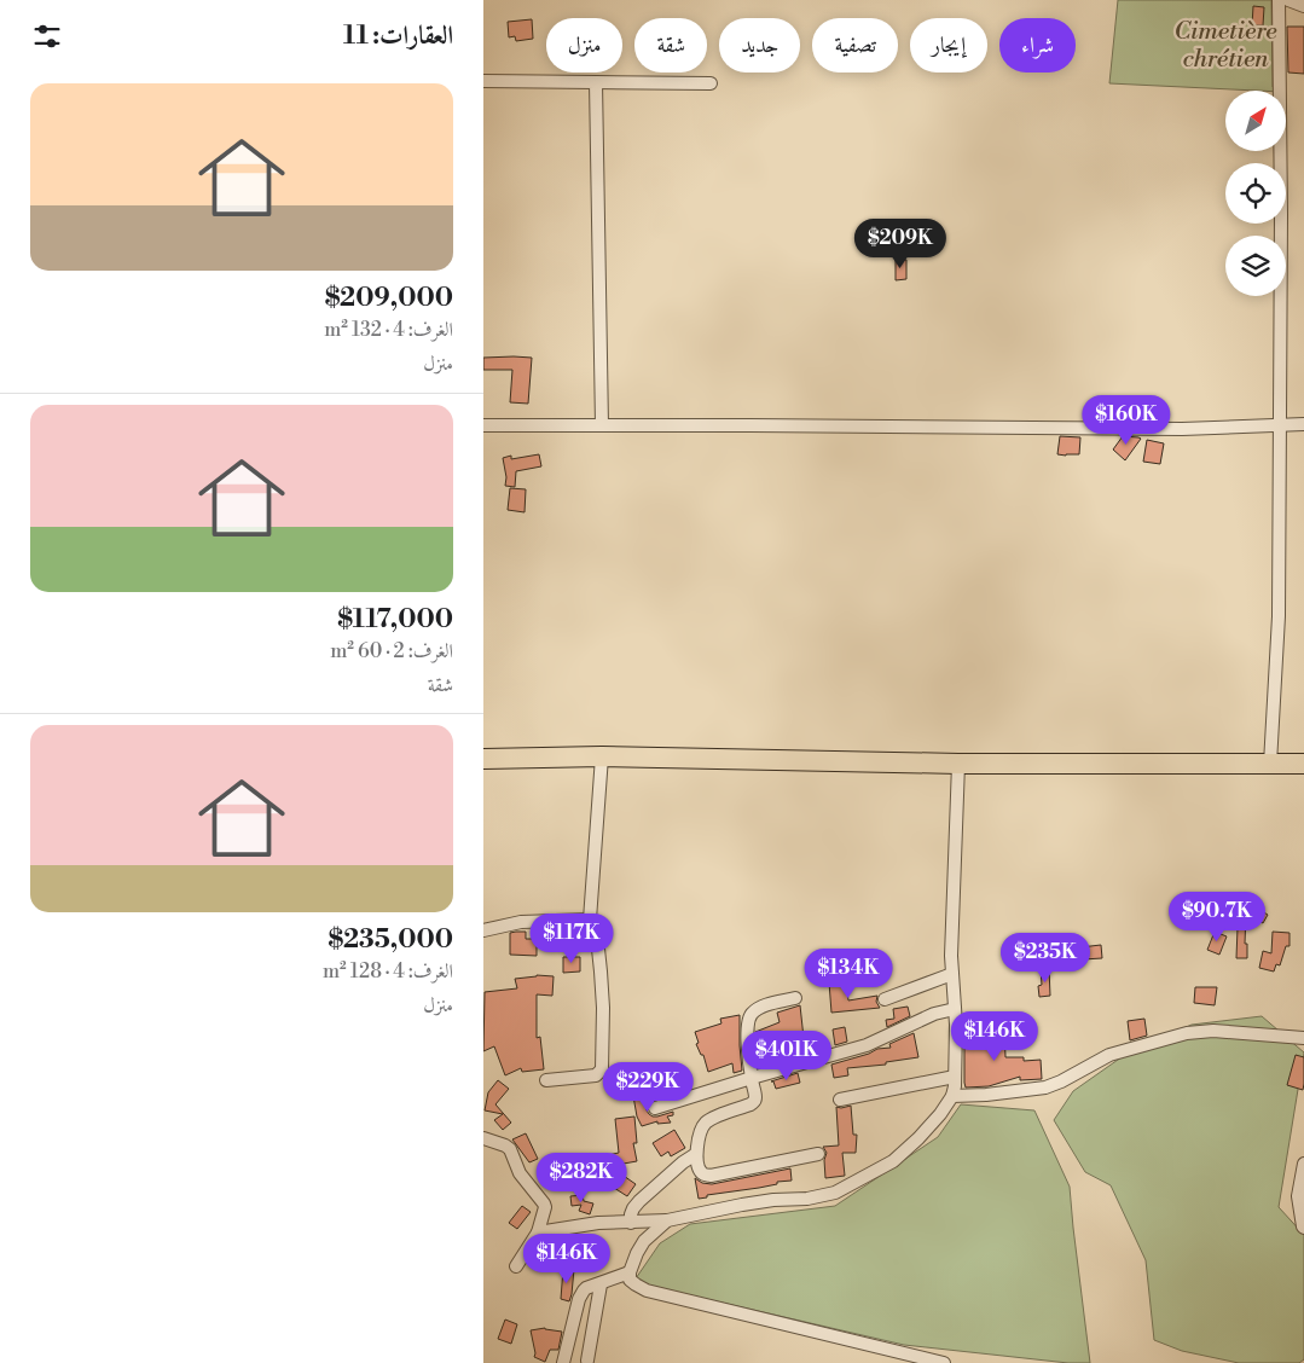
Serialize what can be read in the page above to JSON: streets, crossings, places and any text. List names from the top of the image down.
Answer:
{
  "parks": ["Cimetière chrétien"],
  "north": "top right",
  "page": {
    "heading": "العقارات: 11",
    "chip": [
      "شراء",
      "إيجار",
      "تصفية",
      "جديد",
      "شقة",
      "منزل"
    ],
    "list": [
      {
        "name": "$209,000",
        "note": "الغرف: 4 · 132 m² · منزل"
      },
      {
        "name": "$117,000",
        "note": "الغرف: 2 · 60 m² · شقة"
      },
      {
        "name": "$235,000",
        "note": "الغرف: 4 · 128 m² · منزل"
      }
    ],
    "price": [
      "$209K",
      "$160K",
      "$90.7K",
      "$117K",
      "$235K",
      "$134K",
      "$146K",
      "$401K",
      "$229K",
      "$282K",
      "$146K"
    ]
  }
}
